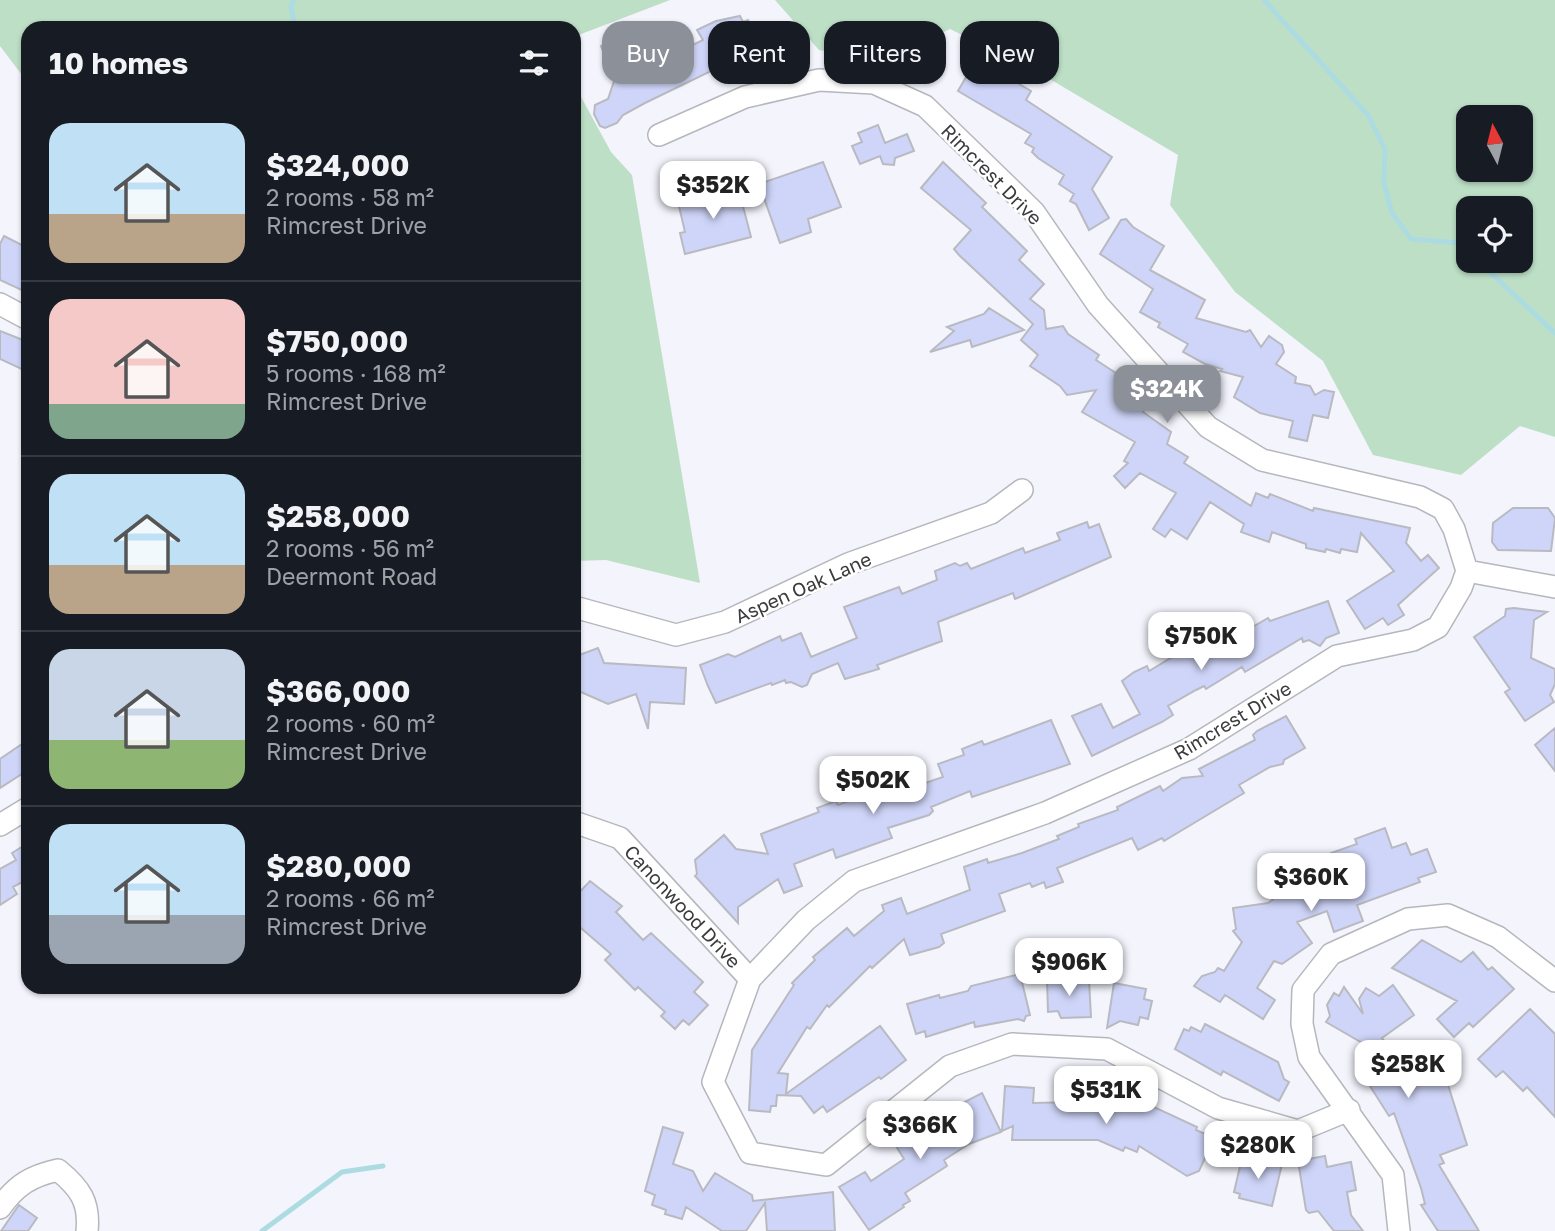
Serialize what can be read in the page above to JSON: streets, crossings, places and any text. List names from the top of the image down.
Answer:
{
  "streets": {
    "street": ["Rimcrest Drive", "Aspen Oak Lane", "Canonwood Drive"]
  },
  "crossings": [
    ["Rimcrest Drive", "Canonwood Drive"]
  ],
  "north": "top",
  "page": {
    "chip": [
      "Buy",
      "Rent",
      "Filters",
      "New"
    ],
    "heading": "10 homes",
    "list": [
      {
        "name": "$324,000",
        "note": "2 rooms · 58 m² · Rimcrest Drive"
      },
      {
        "name": "$750,000",
        "note": "5 rooms · 168 m² · Rimcrest Drive"
      },
      {
        "name": "$258,000",
        "note": "2 rooms · 56 m² · Deermont Road"
      },
      {
        "name": "$366,000",
        "note": "2 rooms · 60 m² · Rimcrest Drive"
      },
      {
        "name": "$280,000",
        "note": "2 rooms · 66 m² · Rimcrest Drive"
      }
    ],
    "price": [
      "$352K",
      "$324K",
      "$750K",
      "$502K",
      "$360K",
      "$906K",
      "$258K",
      "$531K",
      "$366K",
      "$280K"
    ]
  }
}
